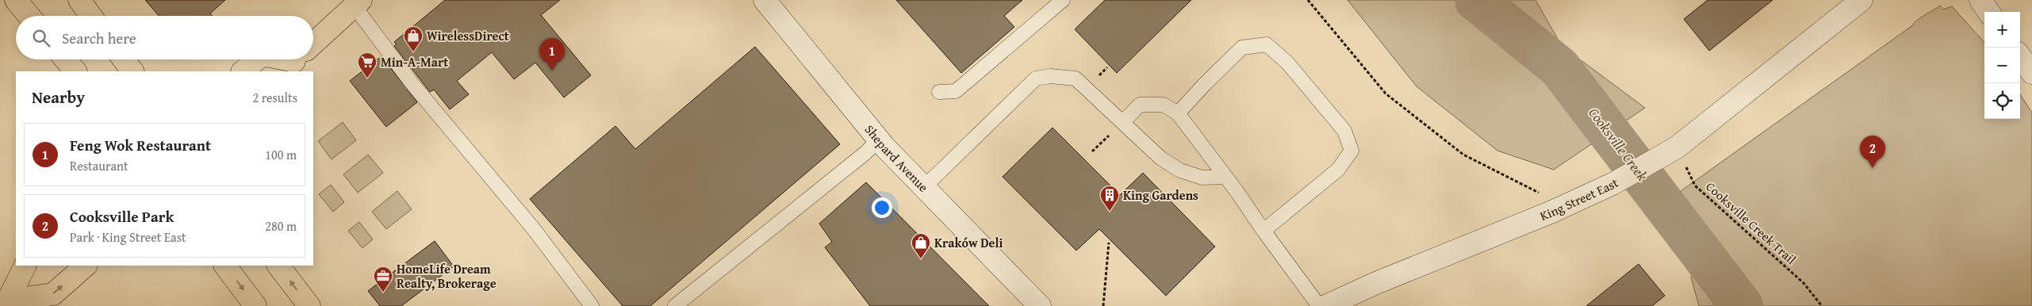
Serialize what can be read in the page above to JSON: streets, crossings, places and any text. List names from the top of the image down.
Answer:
{
  "streets": {
    "street": ["Shepard Avenue", "King Street East"],
    "path": ["Cooksville Creek Trail"]
  },
  "crossings": [
    ["King Street East", "Cooksville Creek Trail"]
  ],
  "water": ["Cooksville Creek"],
  "places": {
    "shop": ["WirelessDirect", "Kraków Deli"],
    "supermarket": ["Min-A-Mart"],
    "building": ["King Gardens"],
    "office": ["HomeLife Dream Realty, Brokerage"]
  },
  "page": {
    "map_buttons": ["+", "−"],
    "search": "Search here",
    "pins": ["1", "2"],
    "heading": ["Nearby", "2 results"],
    "list": [
      {
        "mark": "1",
        "name": "Feng Wok Restaurant",
        "note": "Restaurant",
        "value": "100 m"
      },
      {
        "mark": "2",
        "name": "Cooksville Park",
        "note": "Park · King Street East",
        "value": "280 m"
      }
    ]
  }
}
